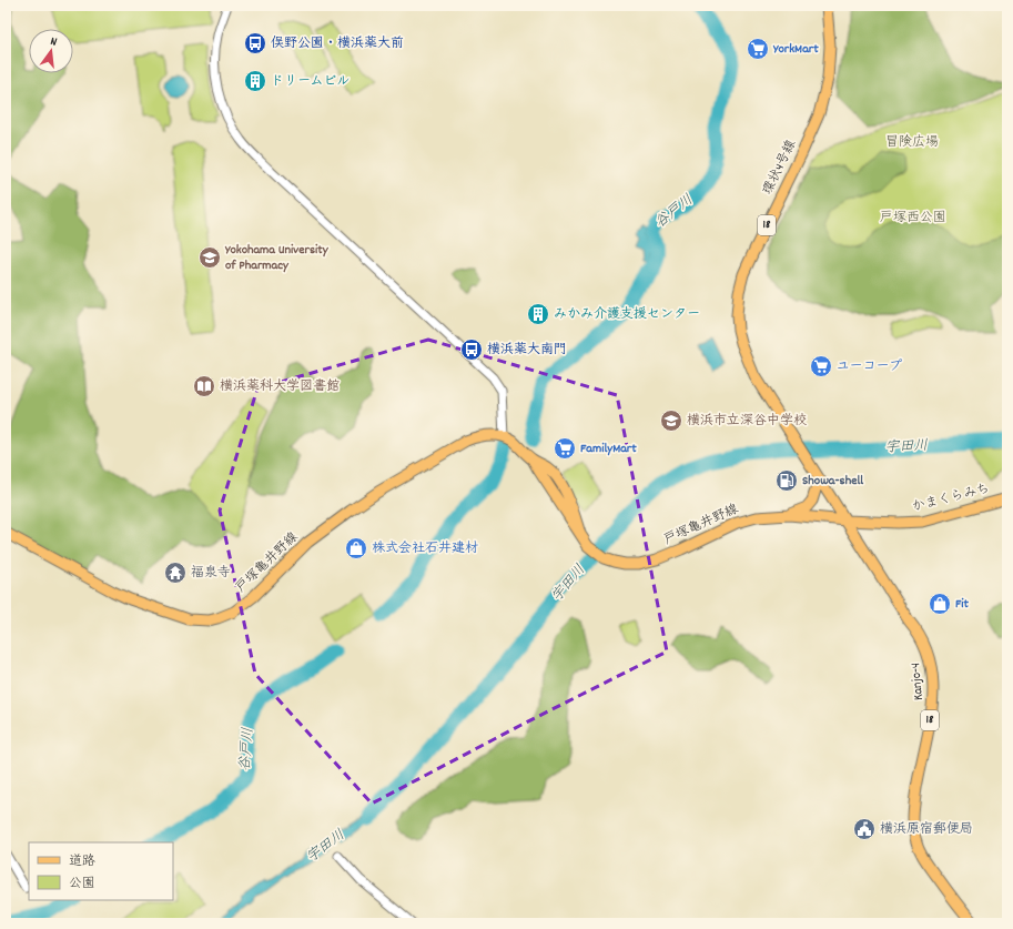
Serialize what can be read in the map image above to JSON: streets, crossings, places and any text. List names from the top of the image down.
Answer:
{
  "streets": {
    "main road": [
      "環状4号線",
      "18",
      "かまくらみち",
      "戸塚亀井野線",
      "Kanjo-4"
    ]
  },
  "crossings": [
    ["環状4号線", "かまくらみち"],
    ["環状4号線", "戸塚亀井野線"],
    ["環状4号線", "Kanjo-4"],
    ["かまくらみち", "戸塚亀井野線"],
    ["かまくらみち", "Kanjo-4"],
    ["戸塚亀井野線", "Kanjo-4"]
  ],
  "water": ["谷戸川", "宇田川"],
  "parks": ["冒険広場", "戸塚西公園"],
  "places": {
    "bus stop": ["俣野公園・横浜薬大前", "横浜薬大南門"],
    "supermarket": ["YorkMart", "ユーコープ", "FamilyMart"],
    "building": ["ドリームビル", "みかみ介護支援センター"],
    "school or university": ["Yokohama University of Pharmacy", "横浜市立深谷中学校"],
    "library": ["横浜薬科大学図書館"],
    "fuel station": ["Showa-shell"],
    "shop": ["株式会社石井建材", "Fit"],
    "temple": ["福泉寺"],
    "public building": ["横浜原宿郵便局"]
  },
  "legend": ["道路", "公園"],
  "north": "top"
}
